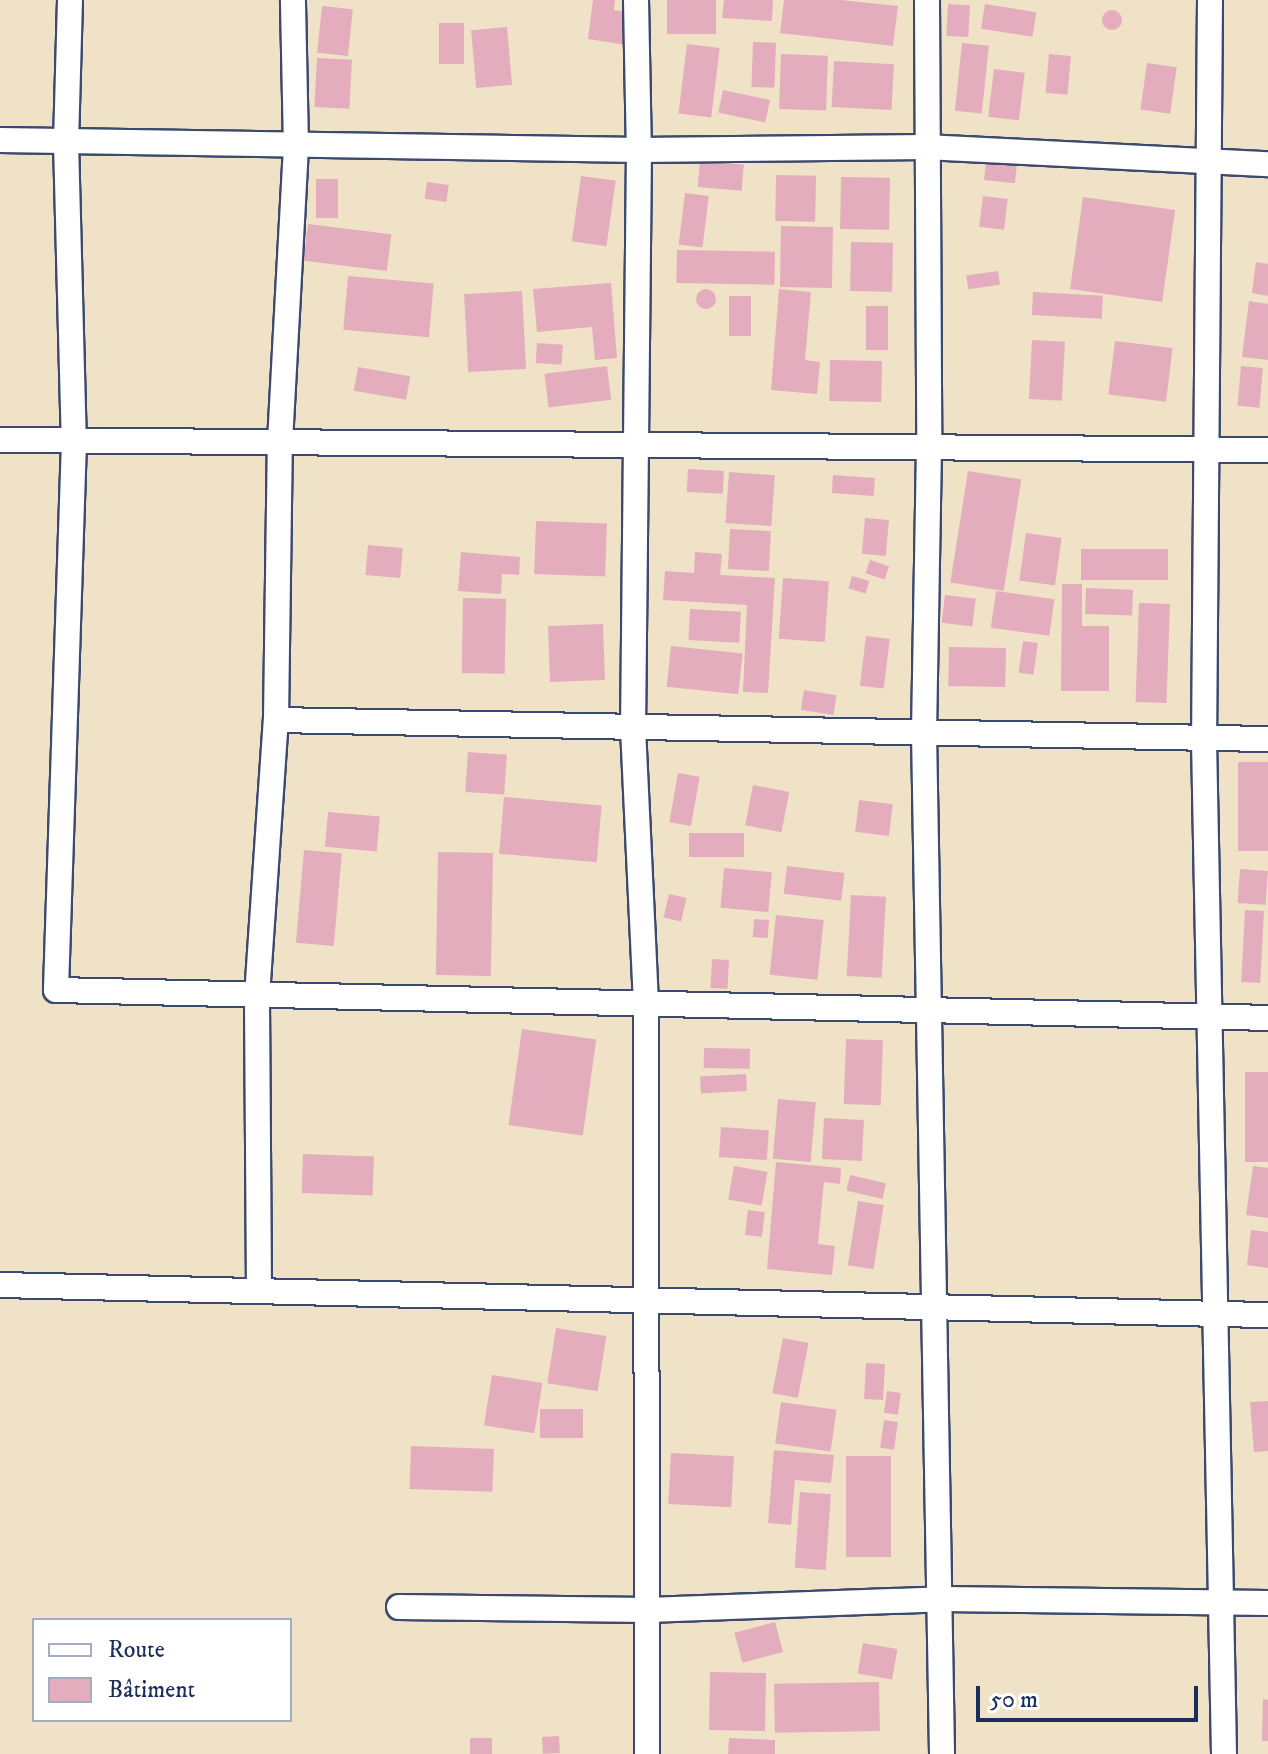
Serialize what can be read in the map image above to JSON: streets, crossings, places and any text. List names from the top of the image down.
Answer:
{
  "legend": ["Route", "Bâtiment"],
  "scale_bar": "50 m"
}
